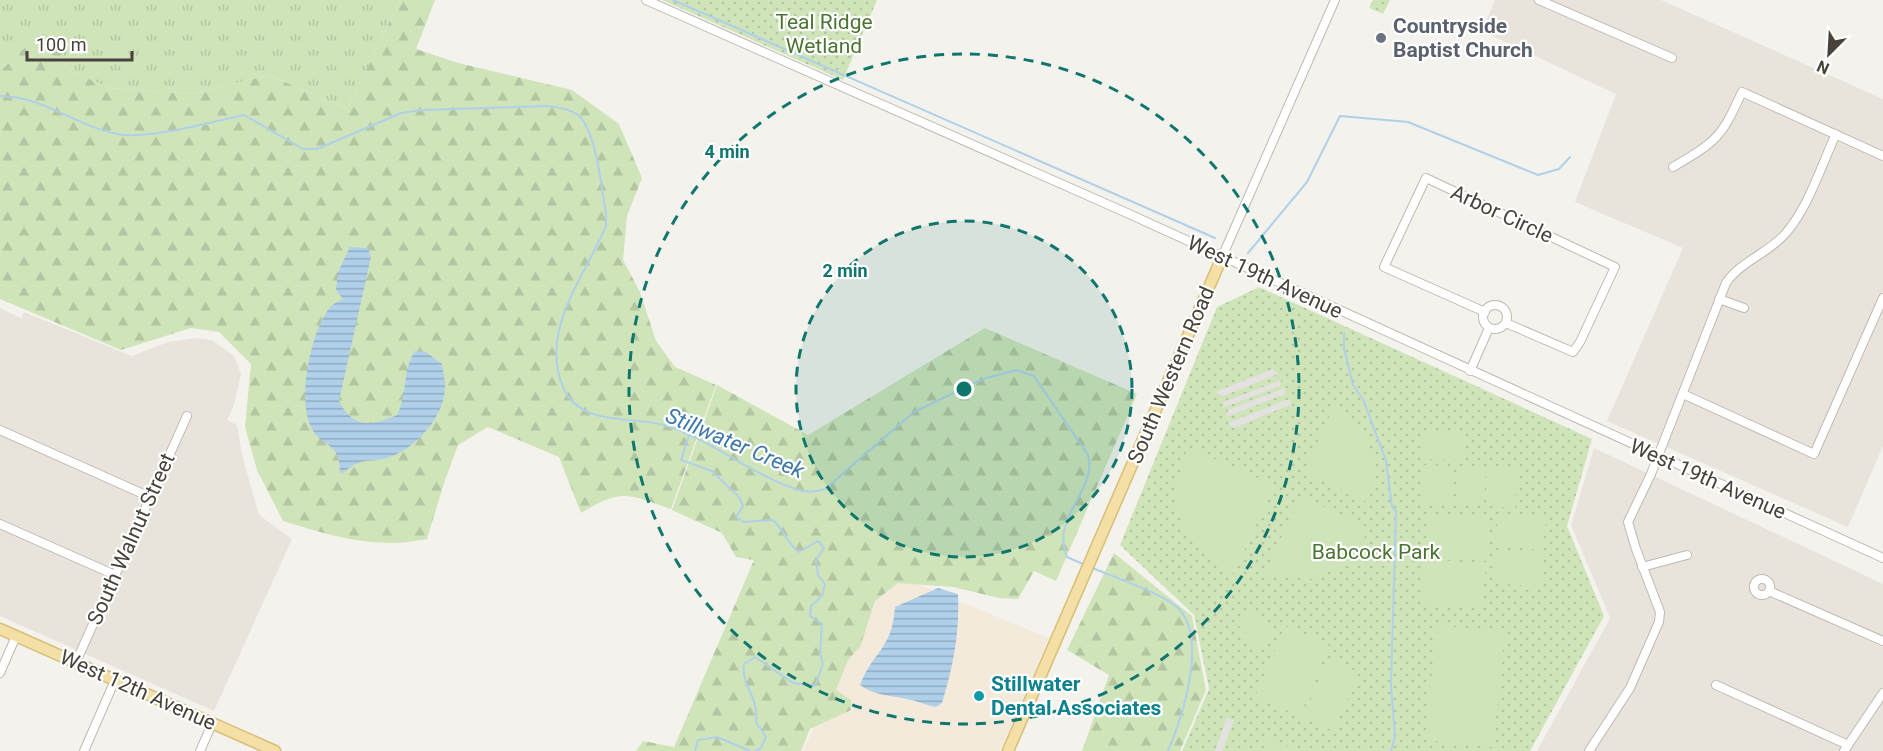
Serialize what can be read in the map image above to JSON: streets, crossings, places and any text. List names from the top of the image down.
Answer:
{
  "streets": {
    "main road": ["South Western Road", "West 12th Avenue"],
    "street": ["Arbor Circle", "West 19th Avenue", "South Walnut Street"]
  },
  "crossings": [
    ["West 19th Avenue", "South Western Road"],
    ["South Walnut Street", "West 12th Avenue"]
  ],
  "water": ["Stillwater Creek"],
  "parks": ["Teal Ridge Wetland", "Babcock Park"],
  "places": ["Countryside Baptist Church", "Stillwater Dental Associates"],
  "scale_bar": "100 m",
  "north": "bottom left",
  "rings": ["4 min", "2 min"]
}
